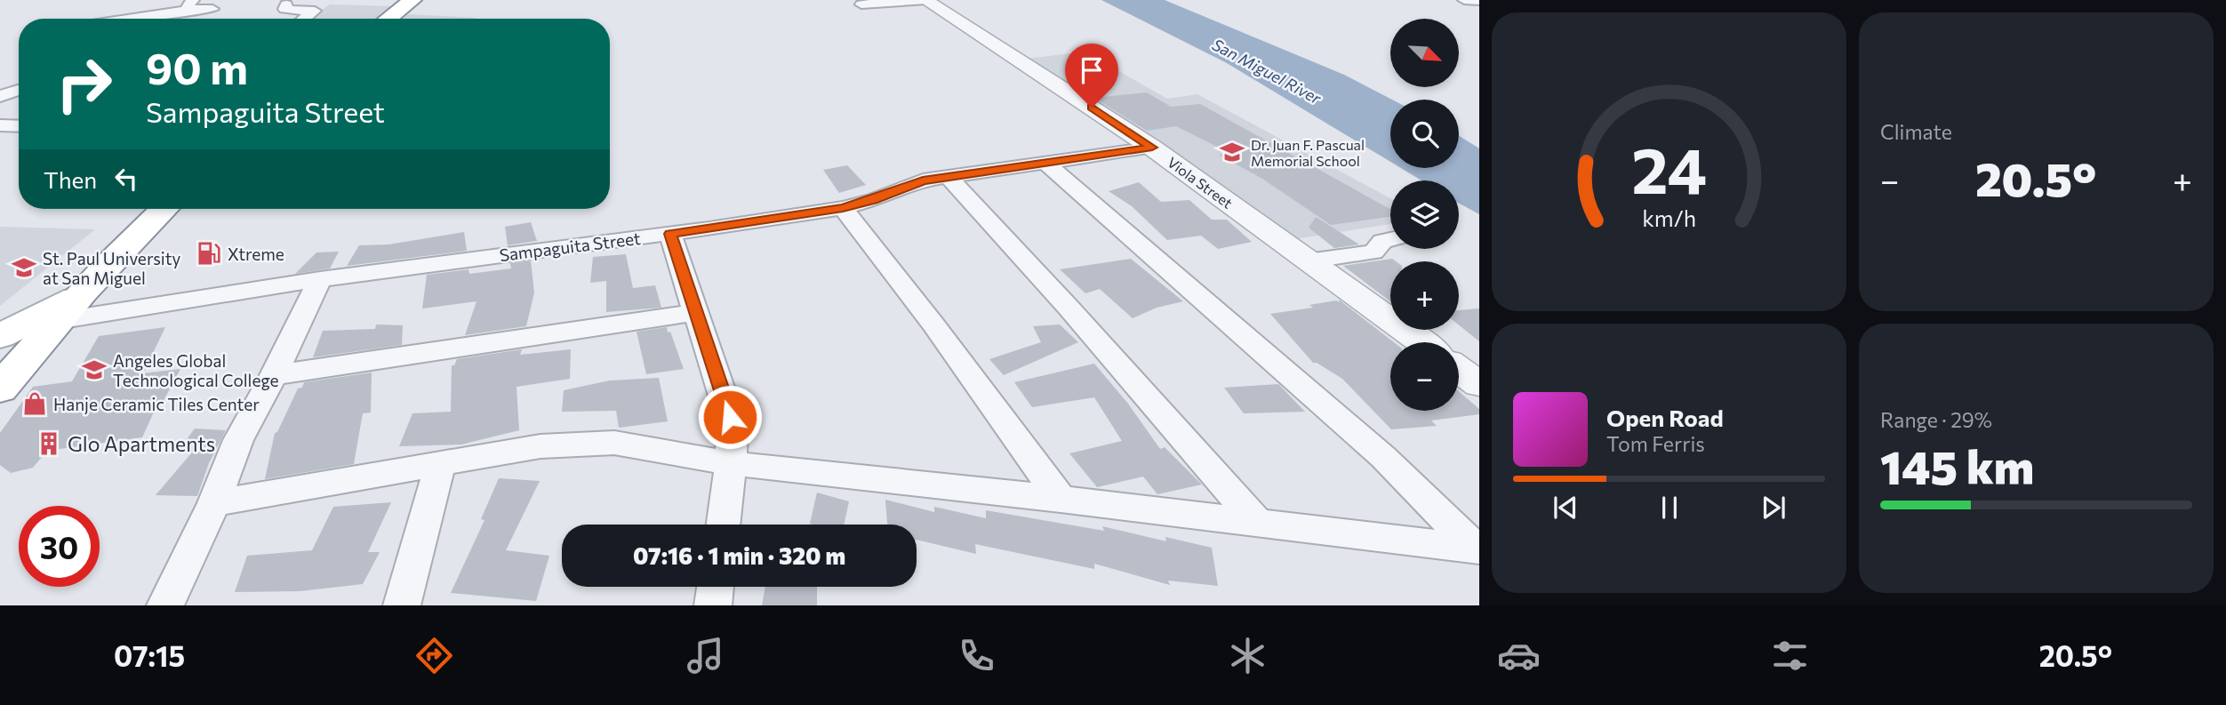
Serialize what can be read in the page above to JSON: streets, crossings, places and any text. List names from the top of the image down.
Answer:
{
  "streets": {
    "street": ["Viola Street", "Sampaguita Street"]
  },
  "crossings": [
    ["Viola Street", "Sampaguita Street"]
  ],
  "water": ["San Miguel River"],
  "places": {
    "school or university": ["Dr. Juan F. Pascual Memorial School", "St. Paul University at San Miguel", "Angeles Global Technological College"],
    "fuel station": ["Xtreme"],
    "shop": ["Hanje Ceramic Tiles Center"],
    "building": ["Glo Apartments"]
  },
  "north": "bottom right",
  "page": {
    "tile": [
      "Climate",
      ["Range · 29%", "145 km"]
    ],
    "map_buttons": ["+", "−"],
    "turn": ["90 m", "Sampaguita Street"],
    "then": "Then",
    "heat": ["−", "20.5°", "+"],
    "song": ["Open Road", "Tom Ferris"],
    "limit": "30",
    "trip": "07:16 · 1 min · 320 m",
    "tabs": ["07:15", "20.5°"],
    "gauge": ["24", "km/h"]
  }
}
